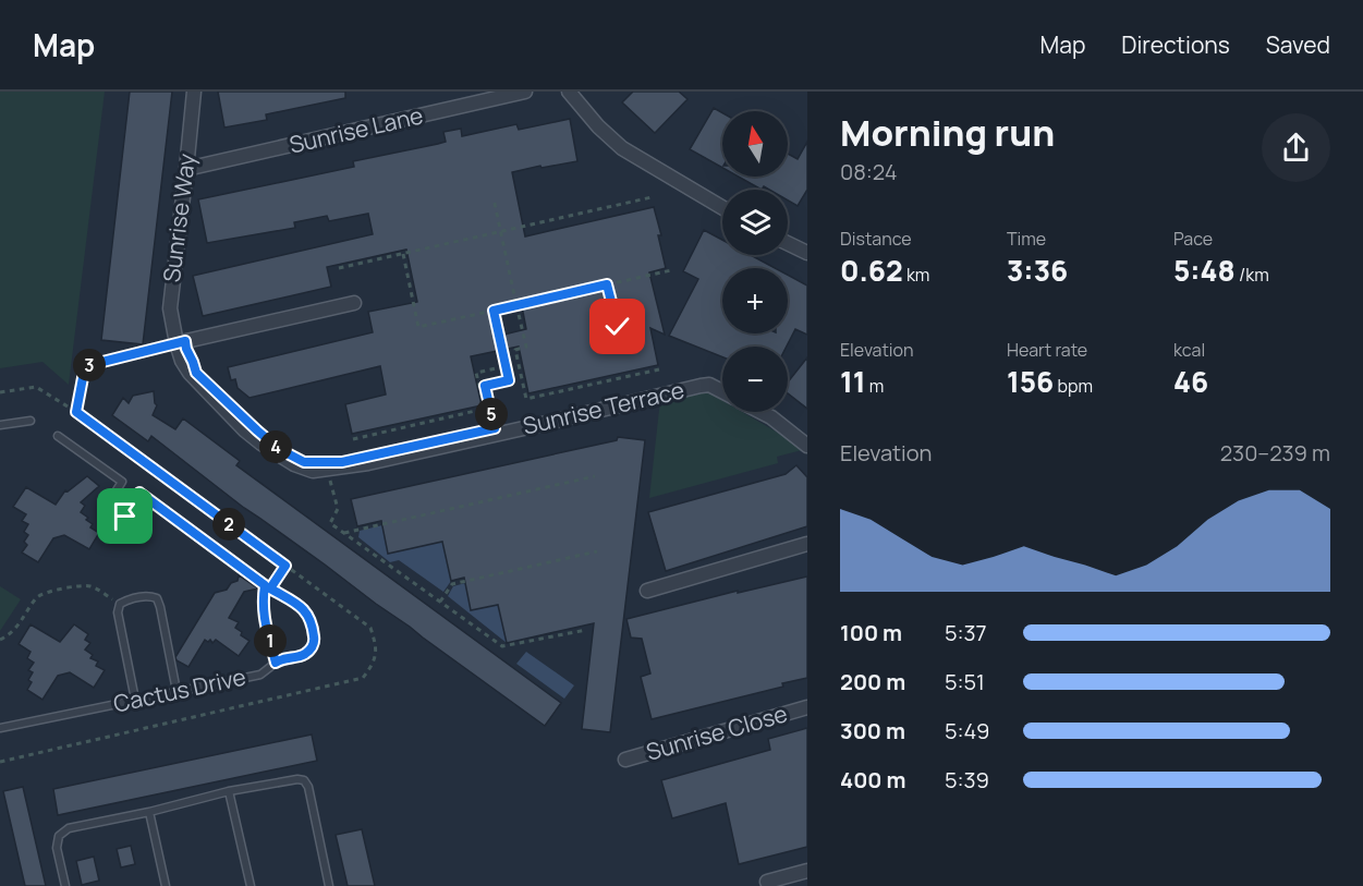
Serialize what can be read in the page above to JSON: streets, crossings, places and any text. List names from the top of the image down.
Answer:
{
  "streets": {
    "street": [
      "Sunrise Lane",
      "Sunrise Way",
      "Sunrise Terrace",
      "Sunrise Close"
    ],
    "lane": ["Cactus Drive"]
  },
  "crossings": [
    ["Sunrise Lane", "Sunrise Way"],
    ["Sunrise Way", "Sunrise Terrace"]
  ],
  "north": "top",
  "page": {
    "header": "Map",
    "nav": ["Map", "Directions", "Saved"],
    "heading": ["Morning run", "08:24"],
    "map_buttons": ["+", "−"],
    "stats": [
      ["Distance", "0.62 km"],
      ["Time", "3:36"],
      ["Pace", "5:48 /km"],
      ["Elevation", "11 m"],
      ["Heart rate", "156 bpm"],
      ["kcal", "46"]
    ],
    "pins": [
      "3",
      "5",
      "4",
      "2",
      "1"
    ],
    "chart": ["Elevation", "230–239 m"],
    "list": [
      {
        "name": "100 m",
        "note": "5:37"
      },
      {
        "name": "200 m",
        "note": "5:51"
      },
      {
        "name": "300 m",
        "note": "5:49"
      },
      {
        "name": "400 m",
        "note": "5:39"
      }
    ]
  }
}
